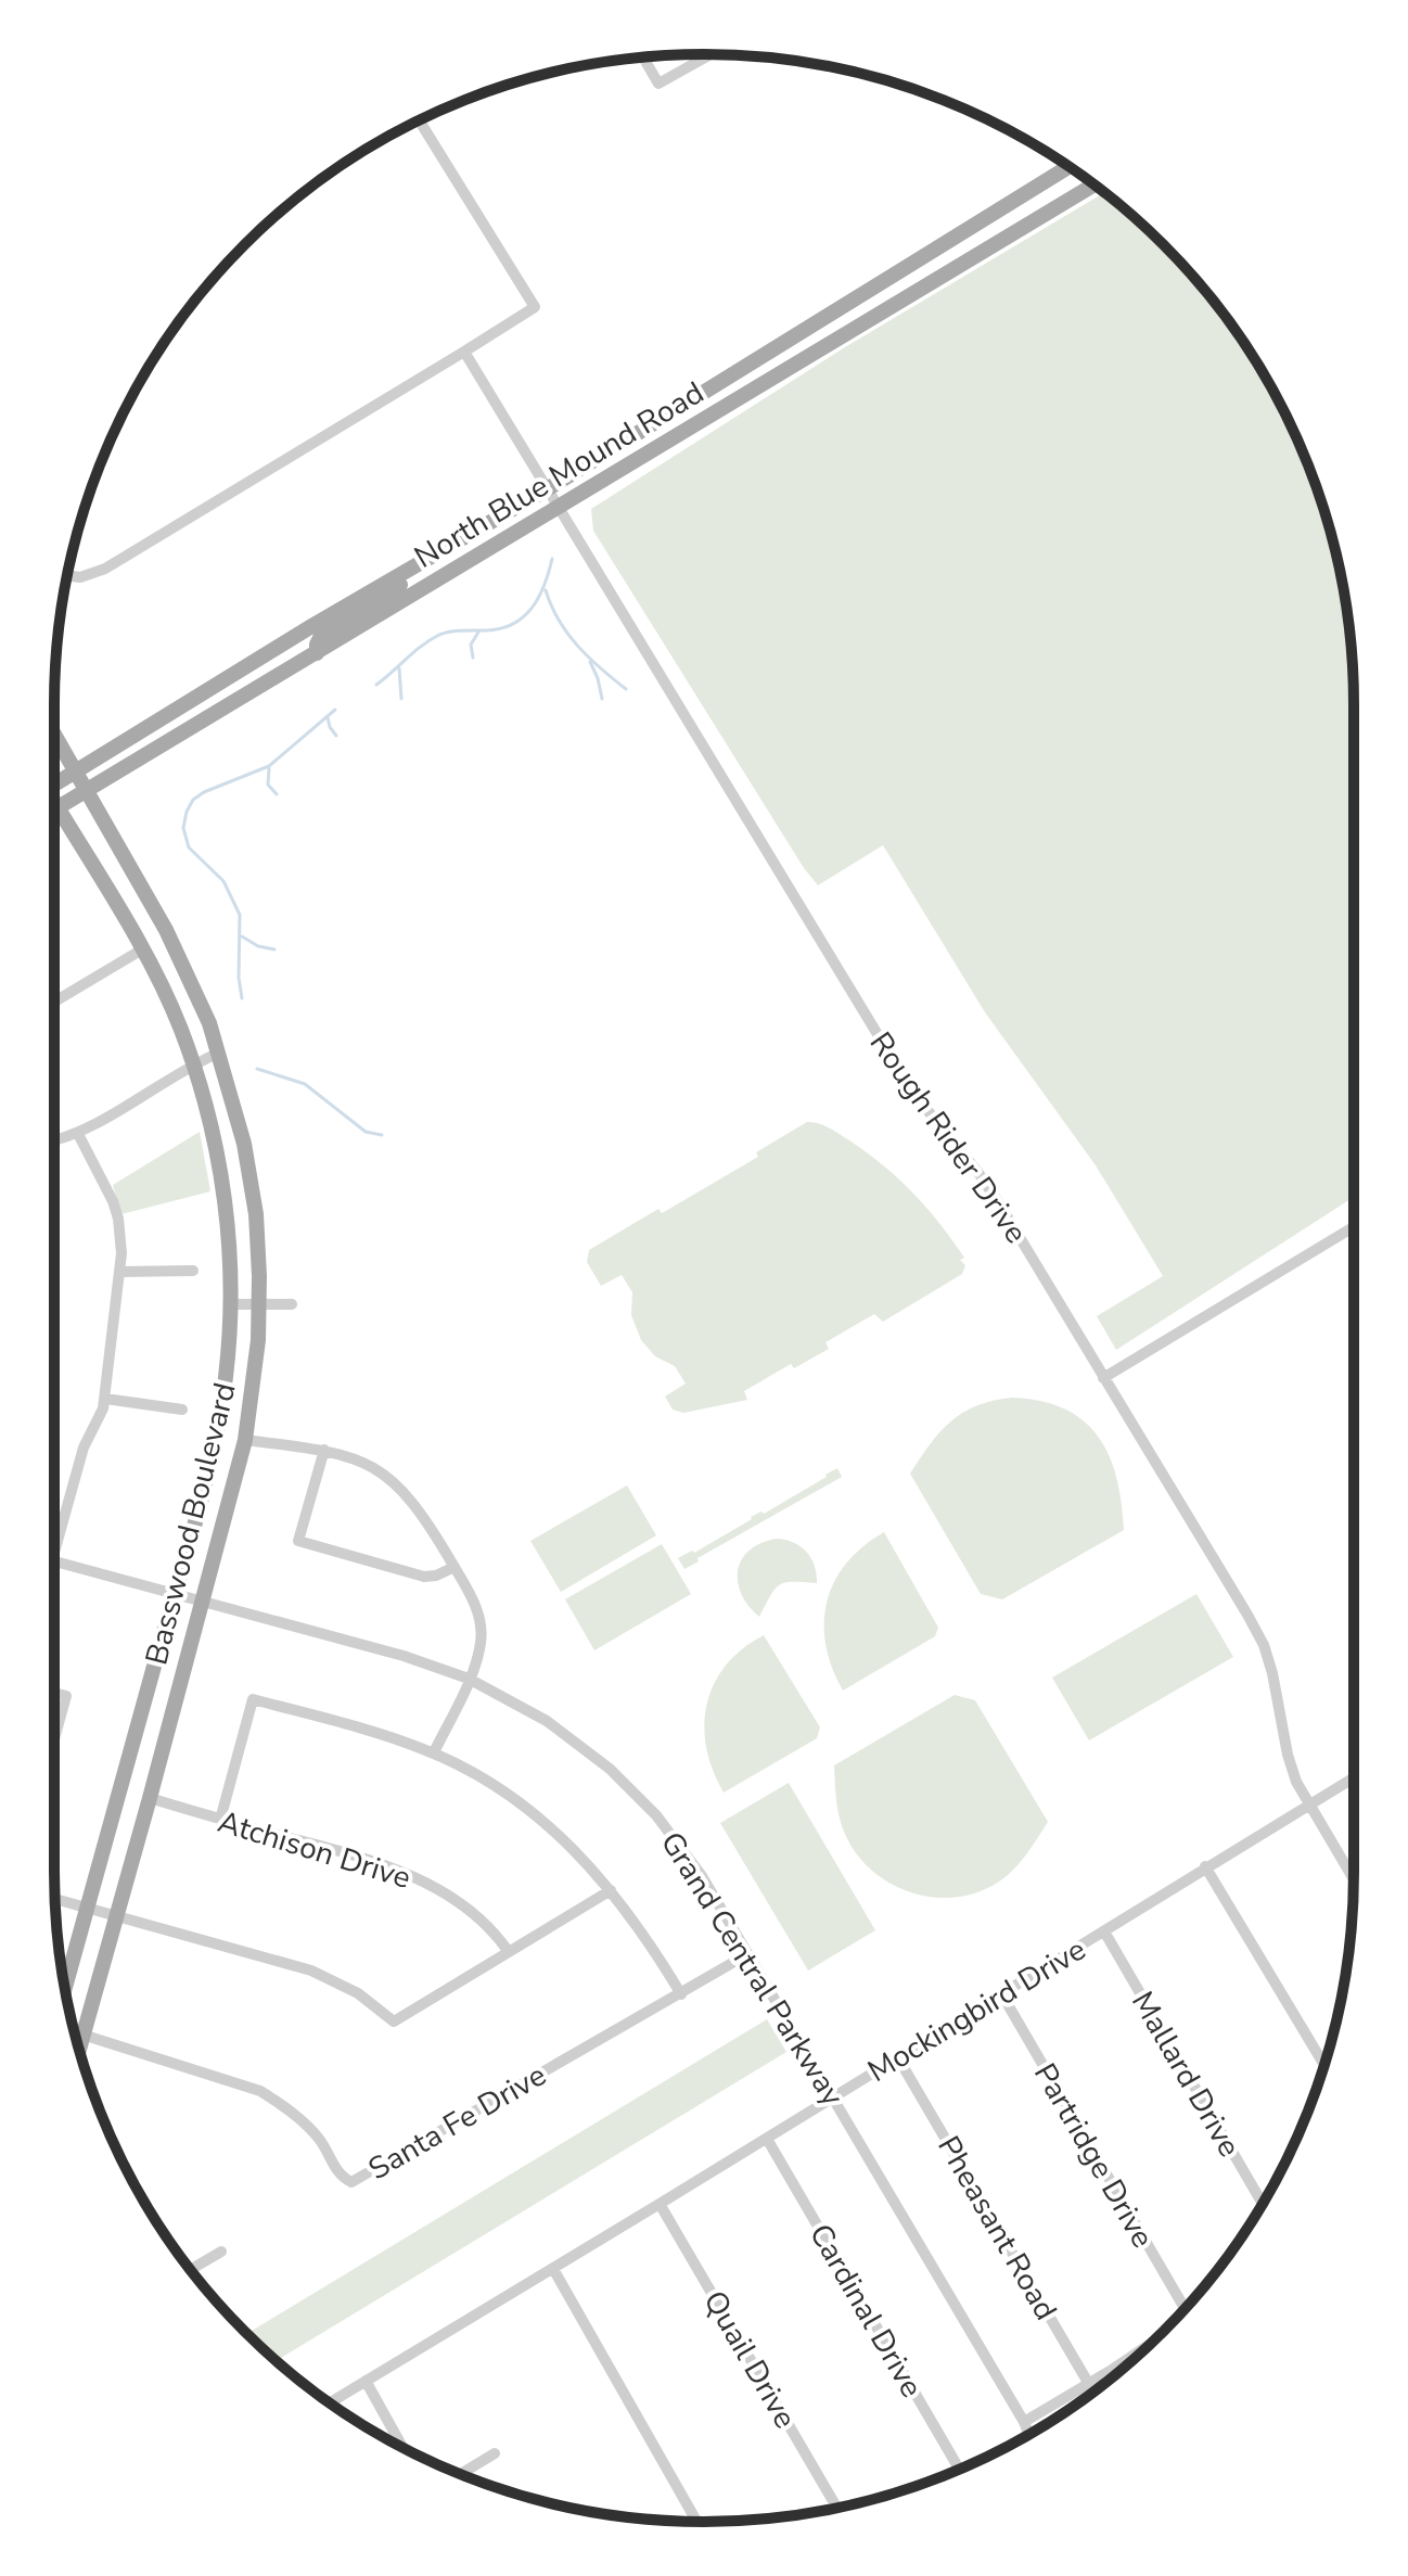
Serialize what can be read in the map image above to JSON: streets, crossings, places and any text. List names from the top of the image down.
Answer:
{
  "streets": {
    "main road": ["North Blue Mound Road", "Basswood Boulevard"],
    "street": [
      "Rough Rider Drive",
      "Atchison Drive",
      "Grand Central Parkway",
      "Mockingbird Drive",
      "Mallard Drive",
      "Santa Fe Drive",
      "Partridge Drive",
      "Pheasant Road",
      "Cardinal Drive",
      "Quail Drive"
    ]
  },
  "crossings": [
    ["North Blue Mound Road", "Rough Rider Drive"],
    ["North Blue Mound Road", "Basswood Boulevard"],
    ["Rough Rider Drive", "Mockingbird Drive"],
    ["Basswood Boulevard", "Atchison Drive"],
    ["Basswood Boulevard", "Grand Central Parkway"],
    ["Basswood Boulevard", "Santa Fe Drive"],
    ["Grand Central Parkway", "Mockingbird Drive"],
    ["Grand Central Parkway", "Santa Fe Drive"],
    ["Mockingbird Drive", "Mallard Drive"],
    ["Mockingbird Drive", "Partridge Drive"],
    ["Mockingbird Drive", "Pheasant Road"],
    ["Mockingbird Drive", "Cardinal Drive"],
    ["Mockingbird Drive", "Quail Drive"]
  ]
}
